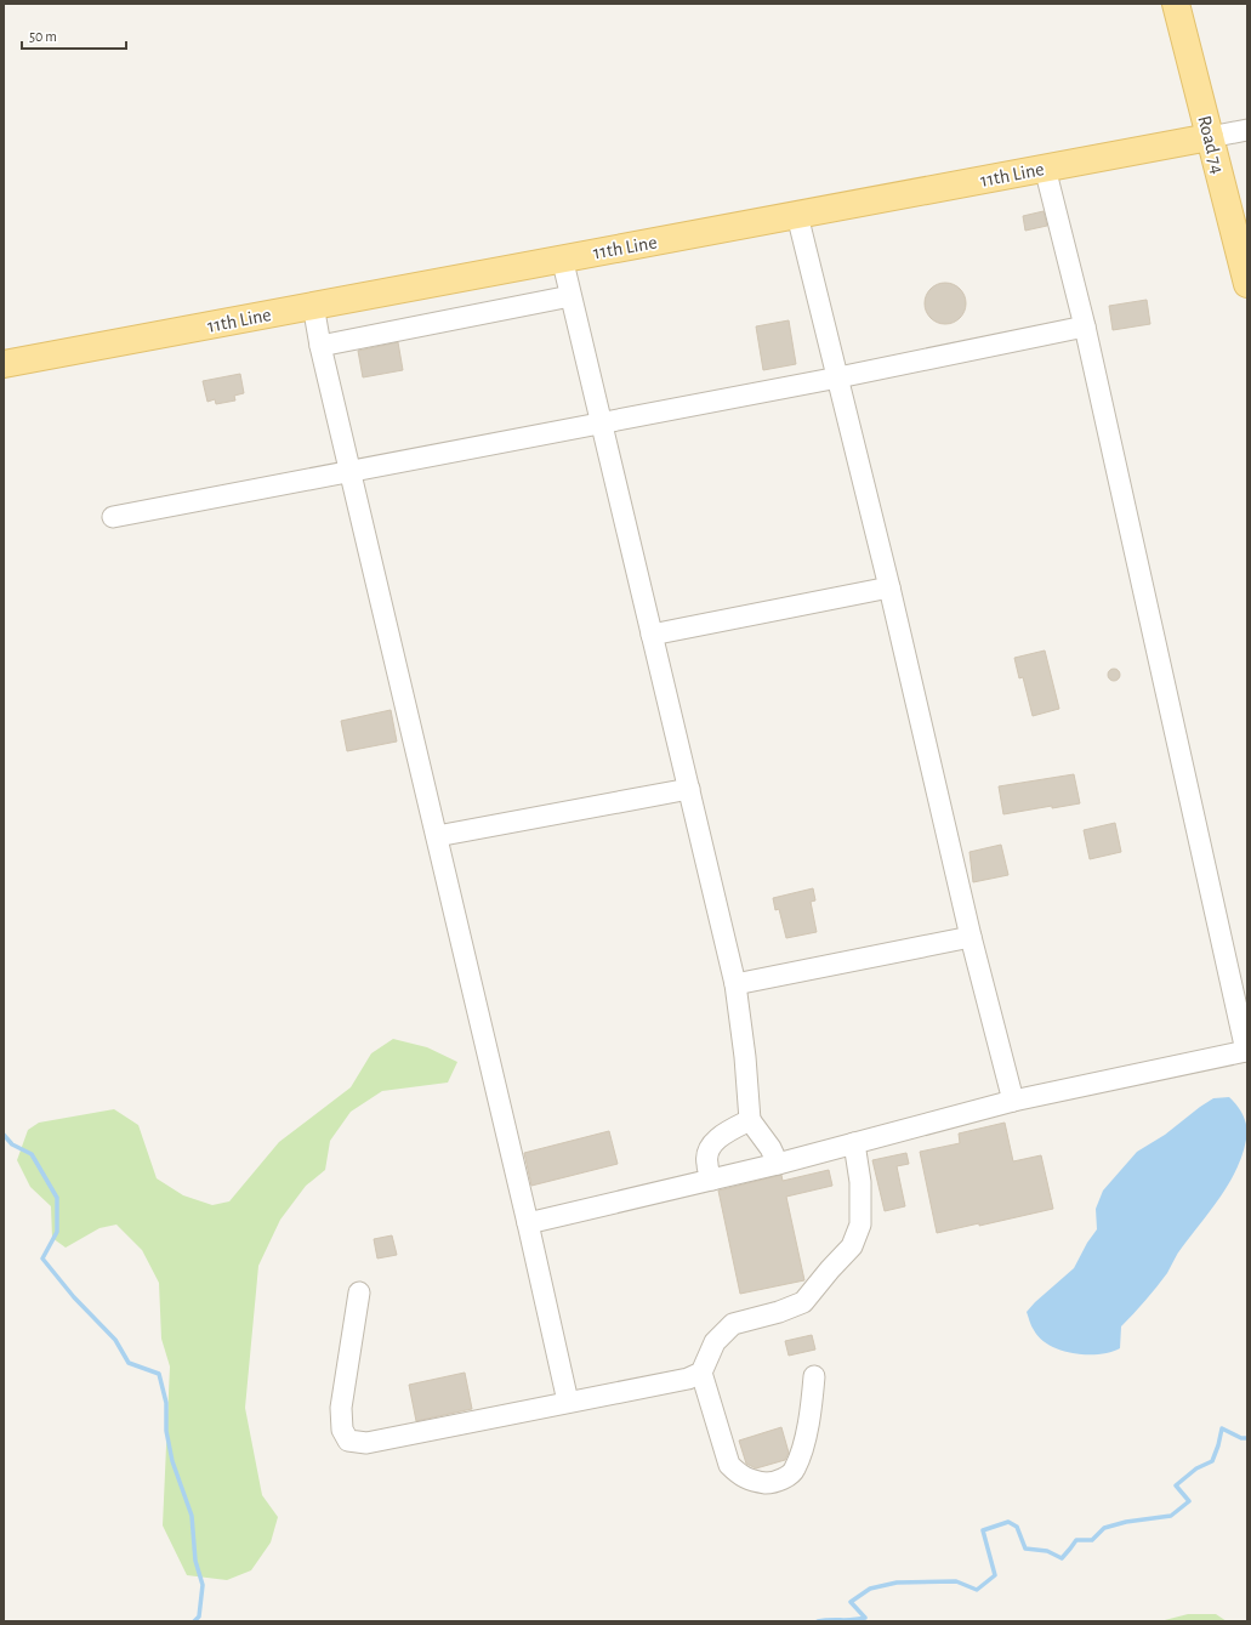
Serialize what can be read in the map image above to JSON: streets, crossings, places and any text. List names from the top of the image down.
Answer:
{
  "streets": {
    "main road": ["Road 74", "11th Line"]
  },
  "crossings": [
    ["Road 74", "11th Line"]
  ],
  "scale_bar": "50 m"
}
